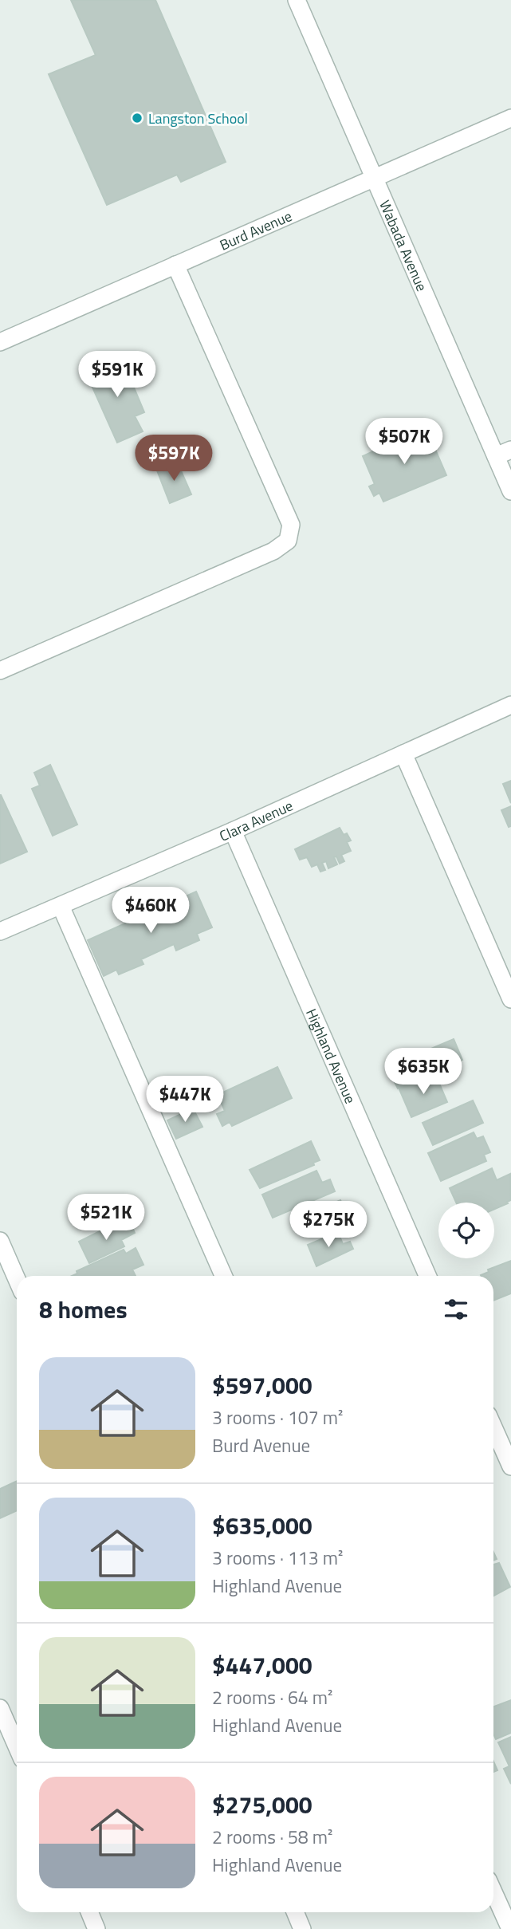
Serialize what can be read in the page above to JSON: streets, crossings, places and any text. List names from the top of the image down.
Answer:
{
  "streets": {
    "street": [
      "Burd Avenue",
      "Wabada Avenue",
      "Clara Avenue",
      "Highland Avenue"
    ]
  },
  "crossings": [
    ["Burd Avenue", "Wabada Avenue"],
    ["Clara Avenue", "Highland Avenue"]
  ],
  "places": ["Langston School"],
  "page": {
    "price": [
      "$591K",
      "$507K",
      "$597K",
      "$460K",
      "$635K",
      "$447K",
      "$521K",
      "$275K"
    ],
    "heading": "8 homes",
    "list": [
      {
        "name": "$597,000",
        "note": "3 rooms · 107 m² · Burd Avenue"
      },
      {
        "name": "$635,000",
        "note": "3 rooms · 113 m² · Highland Avenue"
      },
      {
        "name": "$447,000",
        "note": "2 rooms · 64 m² · Highland Avenue"
      },
      {
        "name": "$275,000",
        "note": "2 rooms · 58 m² · Highland Avenue"
      }
    ]
  }
}
